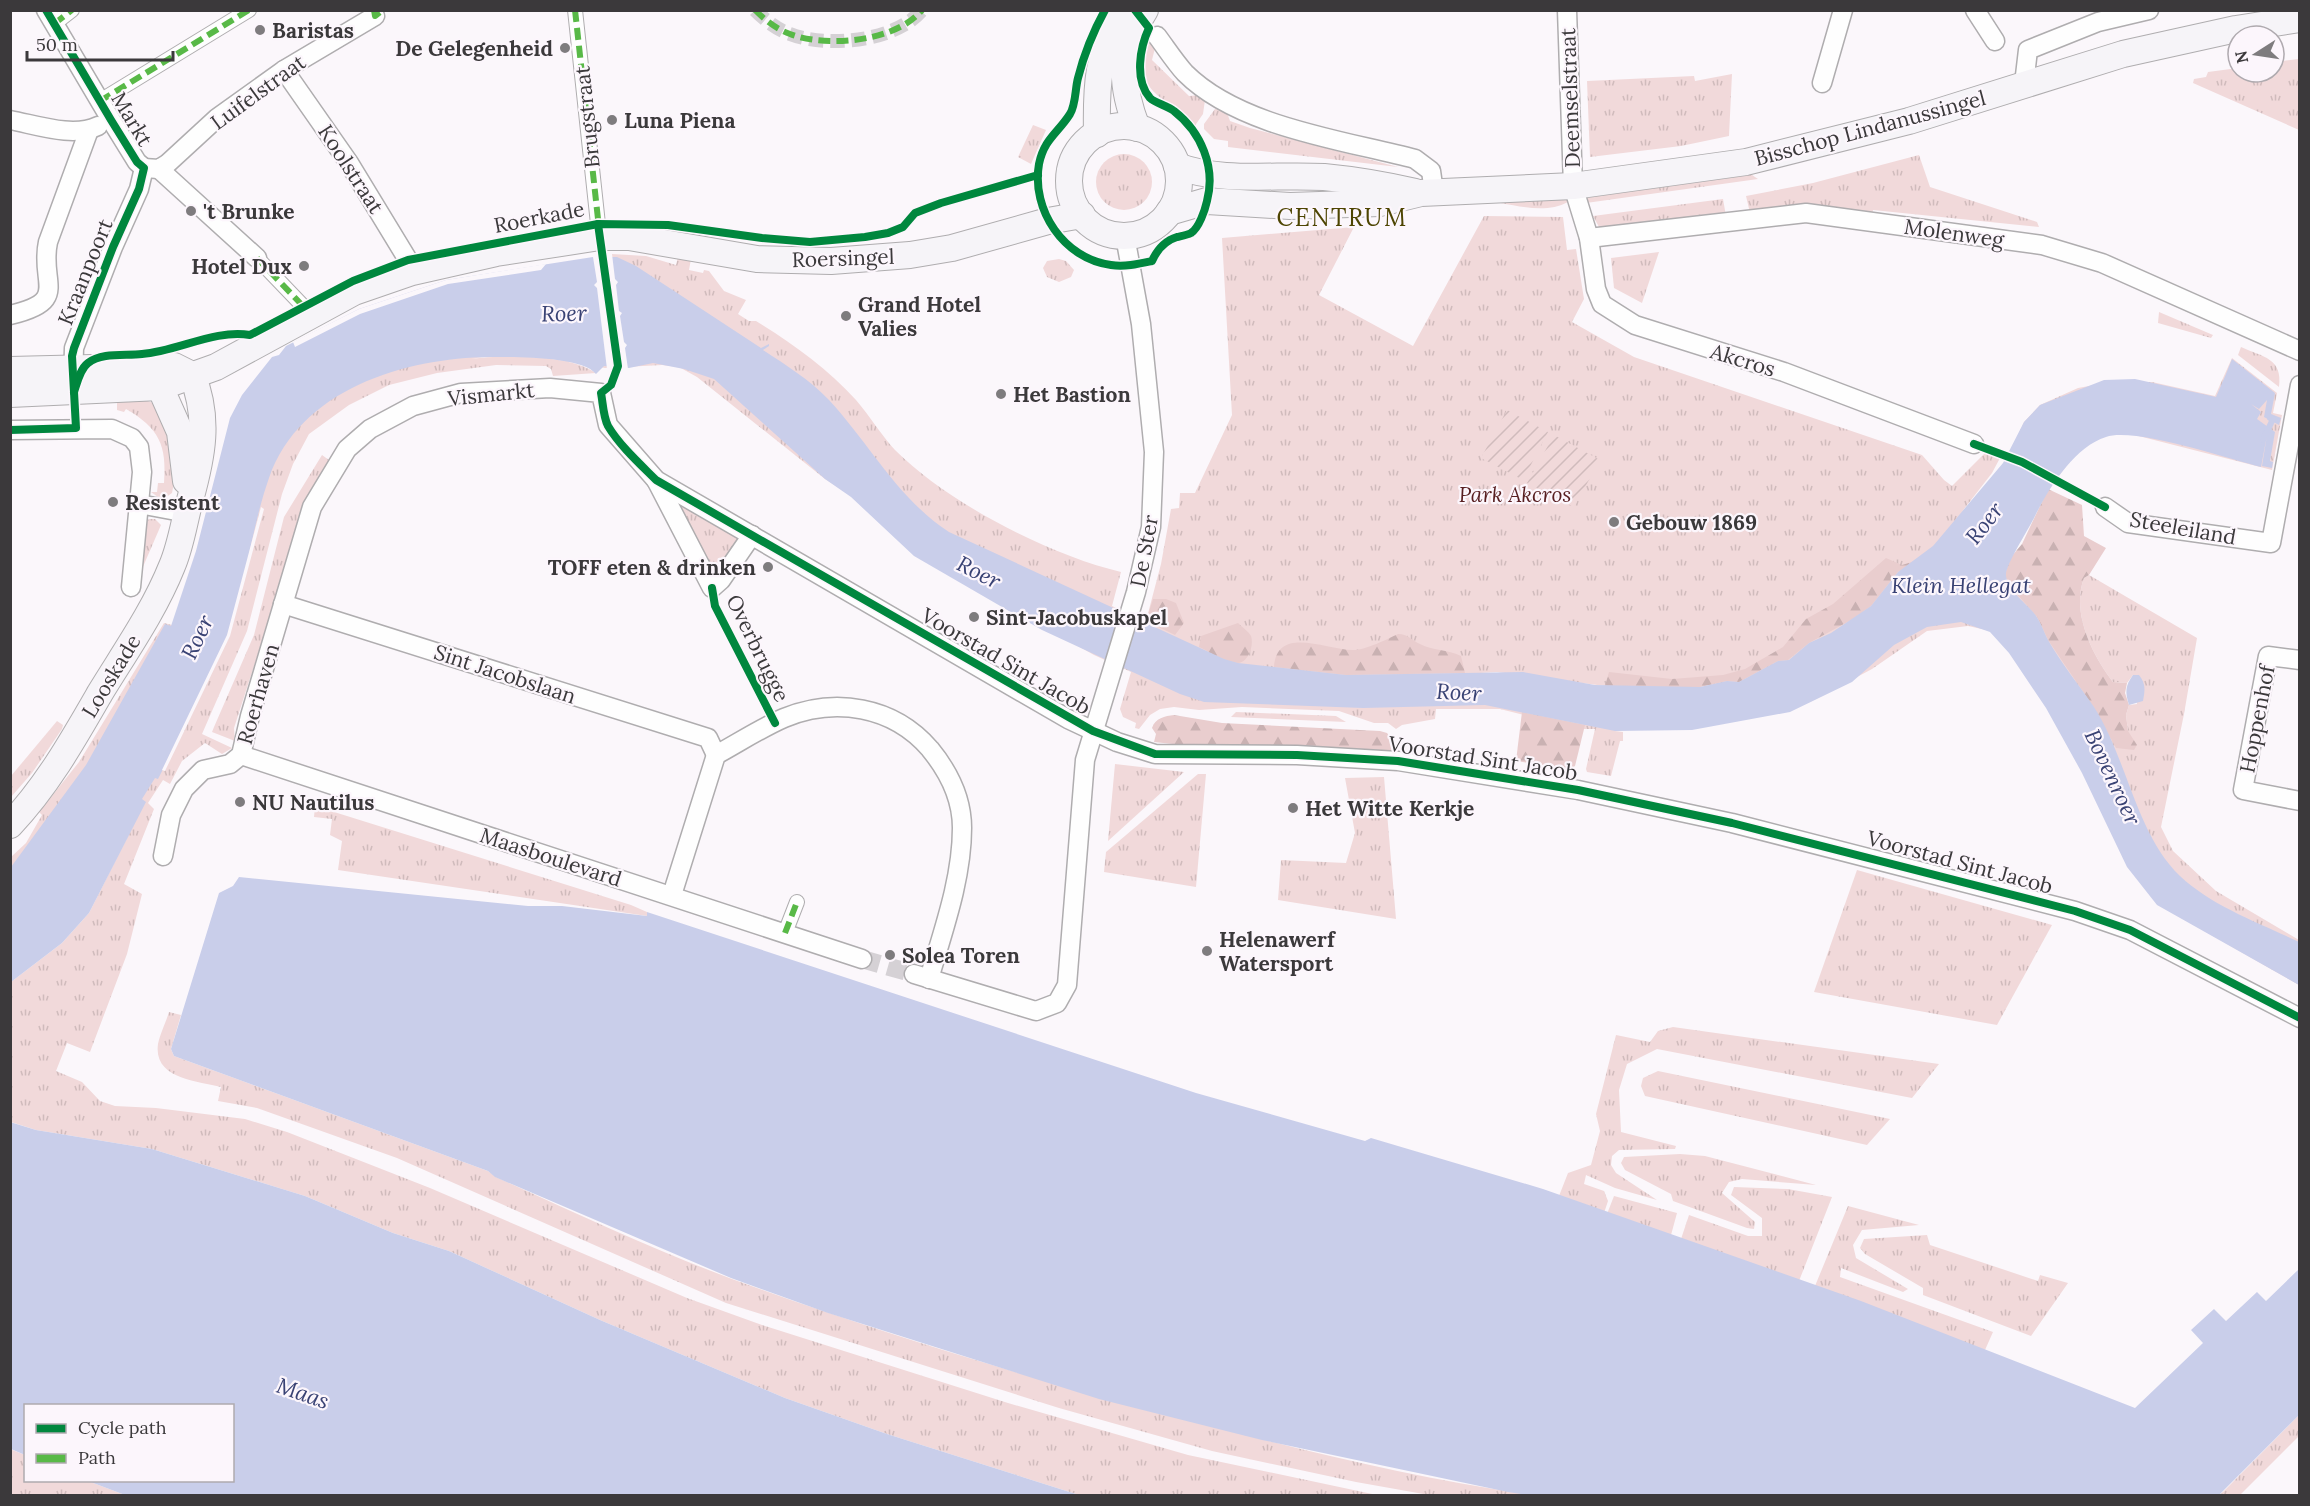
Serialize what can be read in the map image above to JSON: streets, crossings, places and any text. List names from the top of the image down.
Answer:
{
  "streets": {
    "main road": [
      "Bisschop Lindanussingel",
      "Roerkade",
      "Roersingel",
      "Looskade"
    ],
    "street": [
      "Luifelstraat",
      "Deemselstraat",
      "Brugstraat",
      "Markt",
      "Koolstraat",
      "Molenweg",
      "Kraanpoort",
      "Akcros",
      "Vismarkt",
      "Steeleiland",
      "De Ster",
      "Voorstad Sint Jacob",
      "Sint Jacobslaan",
      "Roerhaven",
      "Hoppenhof",
      "Maasboulevard"
    ],
    "cycle path": ["Overbrugge"]
  },
  "crossings": [
    ["Luifelstraat", "Markt"],
    ["Luifelstraat", "Koolstraat"],
    ["Luifelstraat", "Kraanpoort"],
    ["Deemselstraat", "Bisschop Lindanussingel"],
    ["Deemselstraat", "Akcros"],
    ["Brugstraat", "Roerkade"],
    ["Brugstraat", "Roersingel"],
    ["Markt", "Kraanpoort"],
    ["Bisschop Lindanussingel", "Roersingel"],
    ["Bisschop Lindanussingel", "Akcros"],
    ["Bisschop Lindanussingel", "De Ster"],
    ["Koolstraat", "Roerkade"],
    ["Roerkade", "Roersingel"],
    ["Roerkade", "Kraanpoort"],
    ["Roerkade", "Looskade"],
    ["Molenweg", "Akcros"],
    ["Roersingel", "De Ster"],
    ["Vismarkt", "Voorstad Sint Jacob"],
    ["Vismarkt", "Sint Jacobslaan"],
    ["Vismarkt", "Roerhaven"],
    ["De Ster", "Voorstad Sint Jacob"],
    ["De Ster", "Sint Jacobslaan"],
    ["Sint Jacobslaan", "Roerhaven"],
    ["Roerhaven", "Maasboulevard"]
  ],
  "districts": ["CENTRUM"],
  "water": [
    "Roer",
    "Klein Hellegat",
    "Bovenroer",
    "Maas"
  ],
  "parks": ["Park Akcros"],
  "places": [
    "Baristas",
    "De Gelegenheid",
    "Luna Piena",
    "'t Brunke",
    "Hotel Dux",
    "Grand Hotel Valies",
    "Het Bastion",
    "Resistent",
    "Gebouw 1869",
    "TOFF eten & drinken",
    "Sint-Jacobuskapel",
    "NU Nautilus",
    "Het Witte Kerkje",
    "Helenawerf Watersport",
    "Solea Toren"
  ],
  "legend": ["Cycle path", "Path"],
  "scale_bar": "50 m",
  "north": "left"
}
